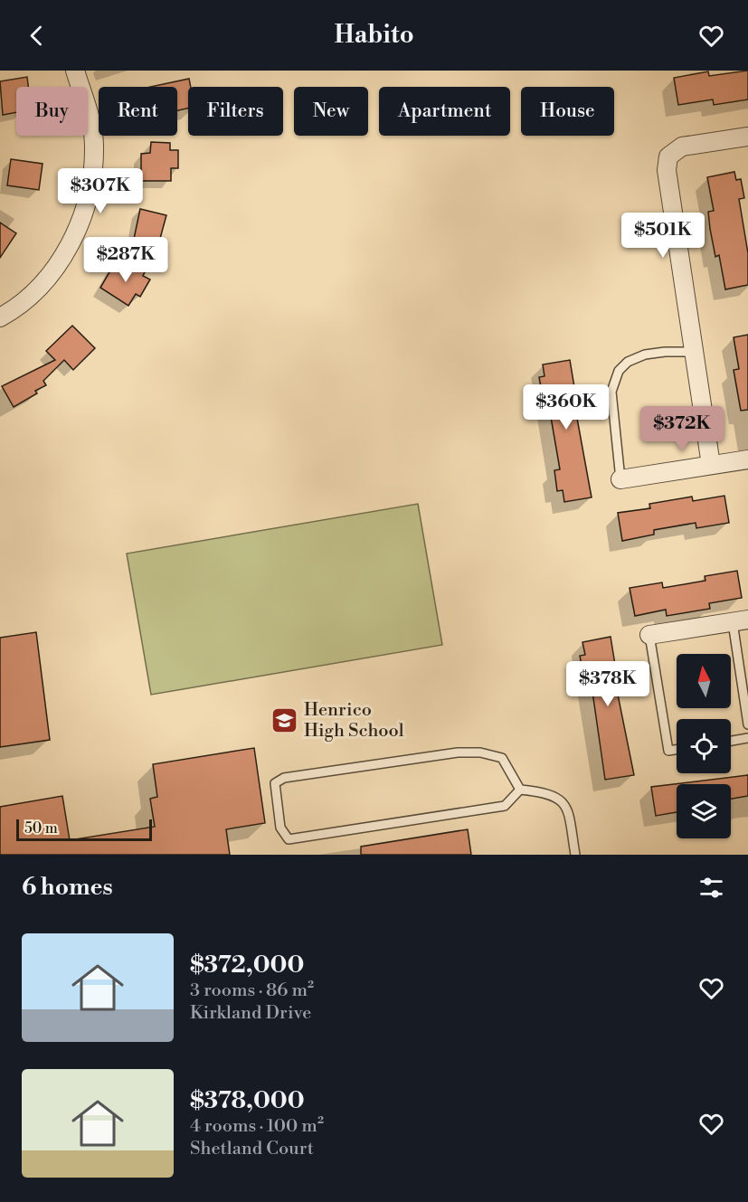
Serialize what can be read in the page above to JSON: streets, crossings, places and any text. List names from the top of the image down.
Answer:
{
  "places": {
    "school or university": ["Henrico High School"]
  },
  "scale_bar": "50 m",
  "north": "top",
  "page": {
    "header": "Habito",
    "chip": [
      "Buy",
      "Rent",
      "Filters",
      "New",
      "Apartment",
      "House"
    ],
    "price": [
      "$307K",
      "$501K",
      "$287K",
      "$360K",
      "$372K",
      "$378K"
    ],
    "scale": "50 m",
    "heading": "6 homes",
    "list": [
      {
        "name": "$372,000",
        "note": "3 rooms · 86 m² · Kirkland Drive"
      },
      {
        "name": "$378,000",
        "note": "4 rooms · 100 m² · Shetland Court"
      }
    ]
  }
}
